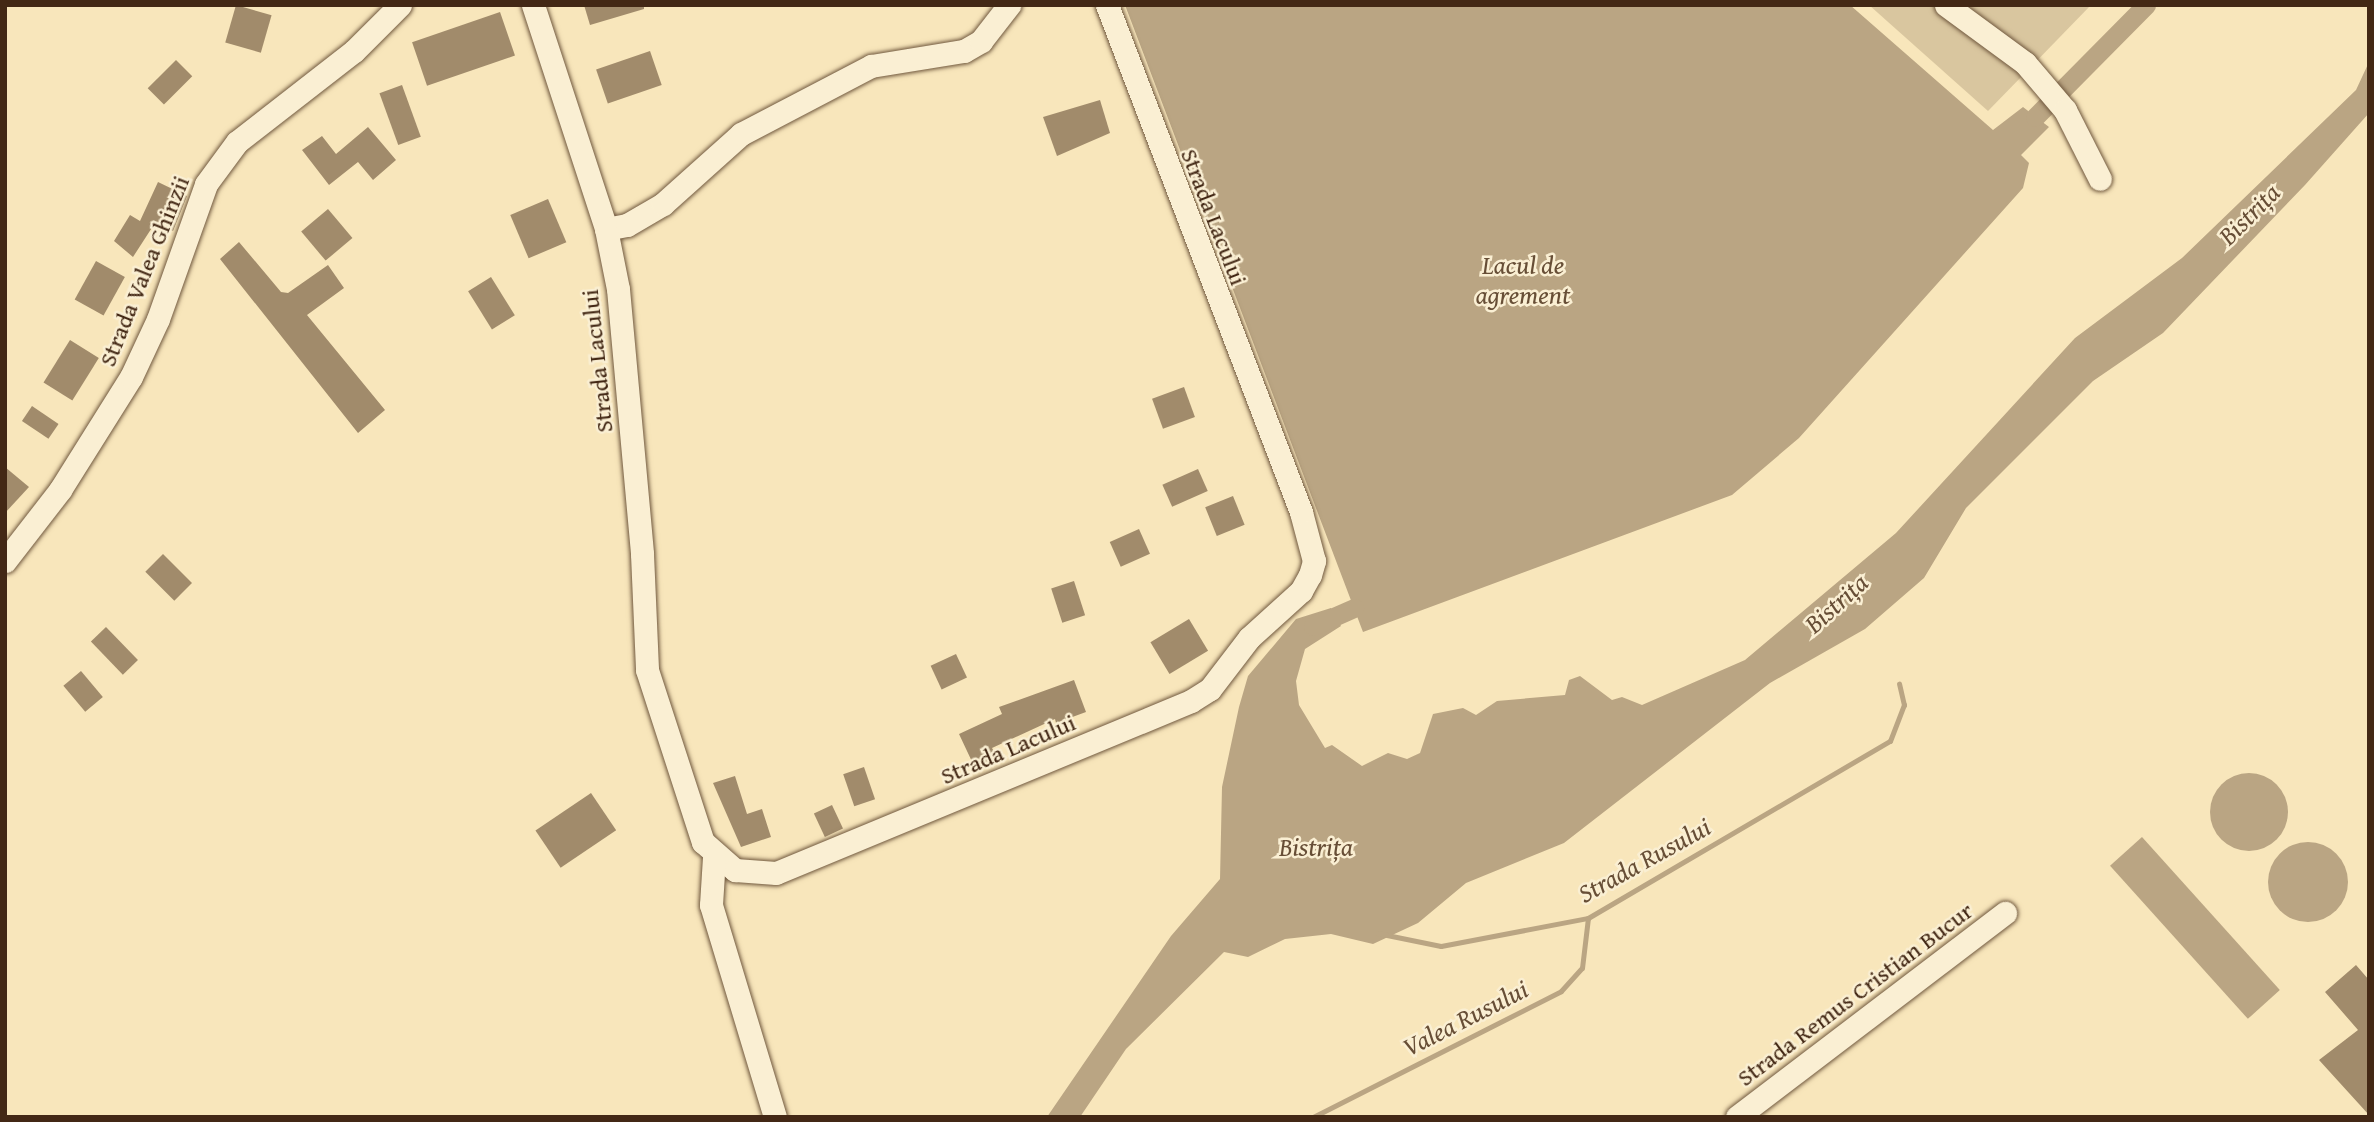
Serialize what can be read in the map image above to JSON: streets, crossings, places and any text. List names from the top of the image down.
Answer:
{
  "streets": {
    "street": ["Strada Lacului", "Strada Valea Ghinzii", "Strada Remus Cristian Bucur"]
  },
  "water": [
    "Bistrița",
    "Lacul de agrement",
    "Strada Rusului",
    "Valea Rusului"
  ]
}
